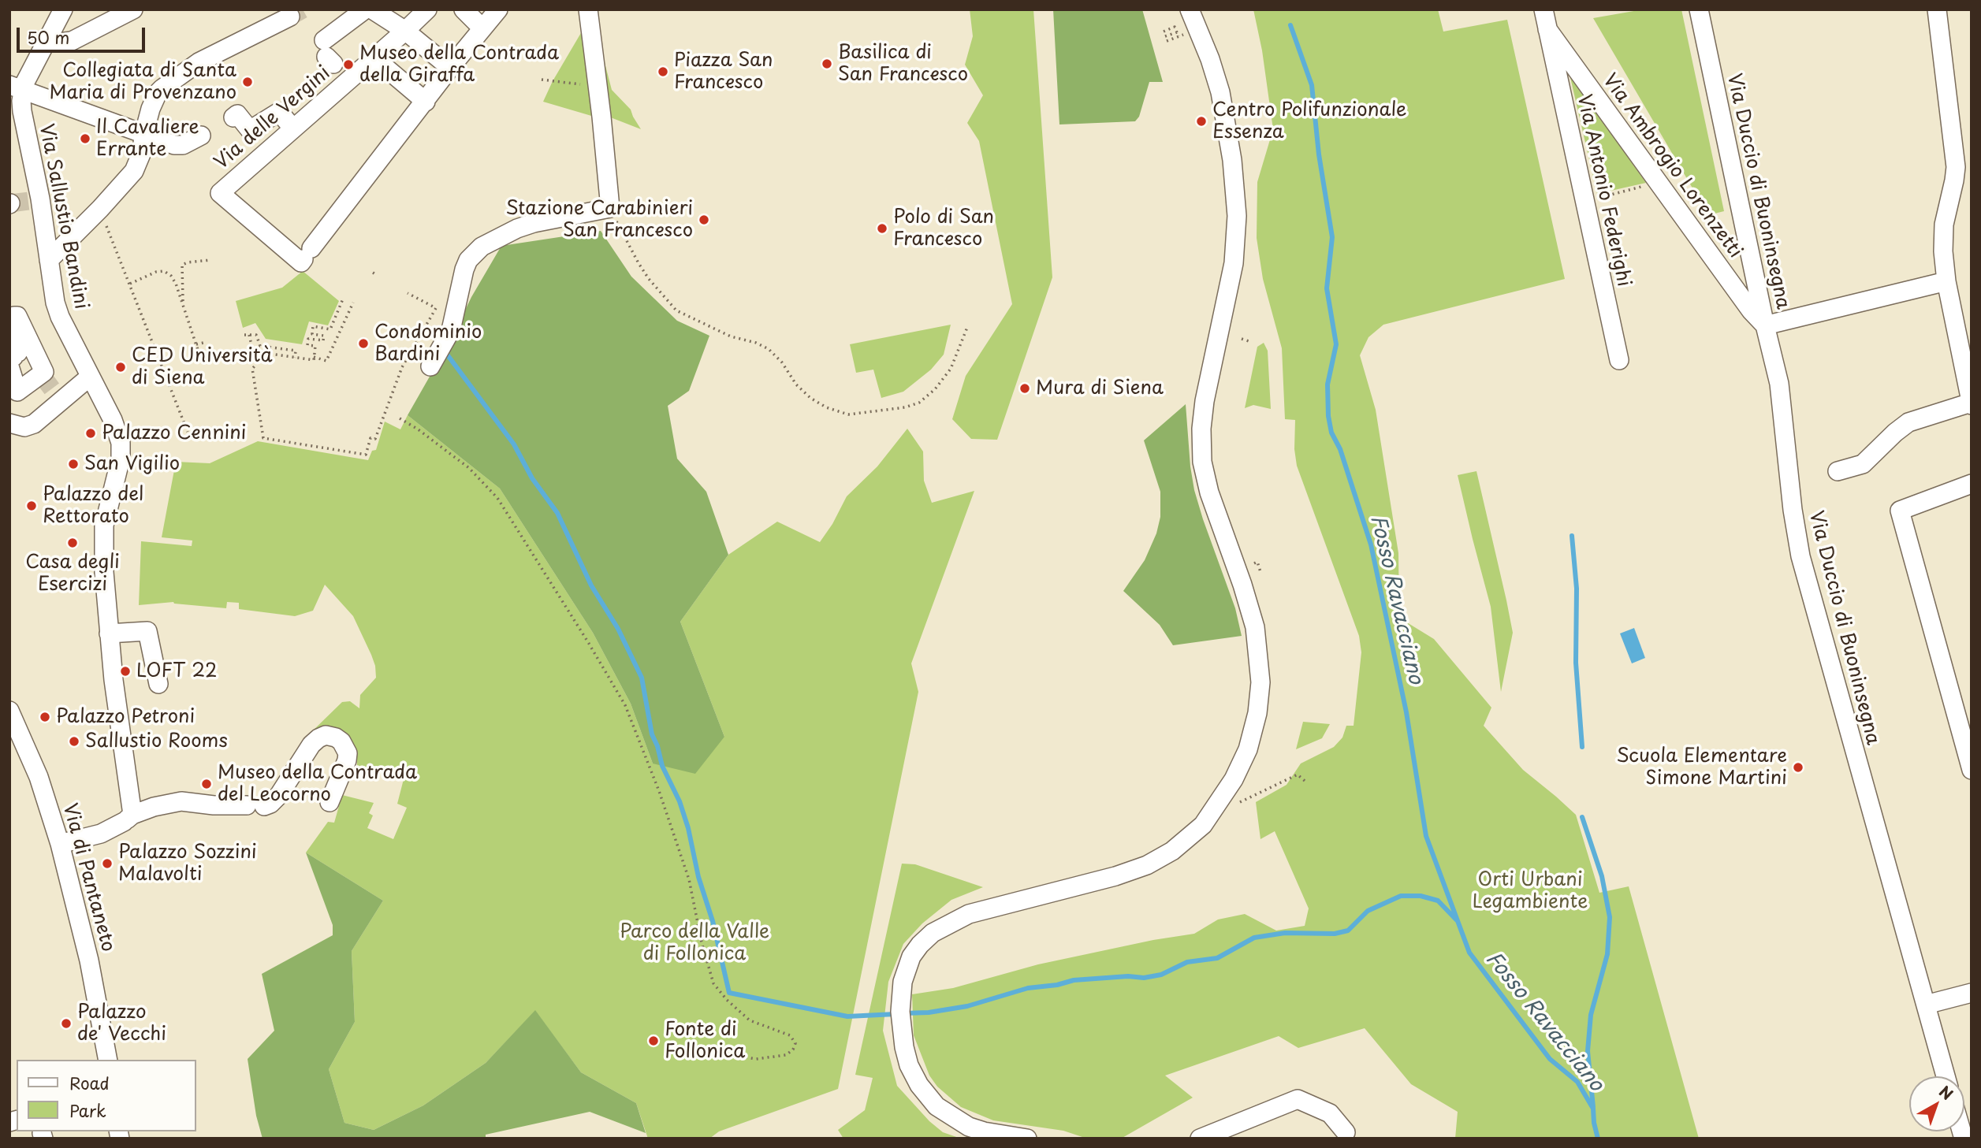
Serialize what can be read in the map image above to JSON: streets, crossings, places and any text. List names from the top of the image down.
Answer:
{
  "streets": {
    "street": [
      "Via delle Vergini",
      "Via Ambrogio Lorenzetti",
      "Via Antonio Federighi",
      "Via Duccio di Buoninsegna",
      "Via Sallustio Bandini",
      "Via di Pantaneto"
    ]
  },
  "crossings": [
    ["Via Ambrogio Lorenzetti", "Via Antonio Federighi"],
    ["Via Ambrogio Lorenzetti", "Via Duccio di Buoninsegna"]
  ],
  "water": ["Fosso Ravacciano"],
  "parks": ["Orti Urbani Legambiente", "Parco della Valle di Follonica"],
  "places": [
    "Basilica di San Francesco",
    "Museo della Contrada della Giraffa",
    "Piazza San Francesco",
    "Collegiata di Santa Maria di Provenzano",
    "Centro Polifunzionale Essenza",
    "Il Cavaliere Errante",
    "Stazione Carabinieri San Francesco",
    "Polo di San Francesco",
    "Condominio Bardini",
    "CED Università di Siena",
    "Mura di Siena",
    "Palazzo Cennini",
    "San Vigilio",
    "Palazzo del Rettorato",
    "Casa degli Esercizi",
    "LOFT 22",
    "Palazzo Petroni",
    "Sallustio Rooms",
    "Scuola Elementare Simone Martini",
    "Museo della Contrada del Leocorno",
    "Palazzo Sozzini Malavolti",
    "Palazzo de' Vecchi",
    "Fonte di Follonica"
  ],
  "legend": ["Road", "Park"],
  "scale_bar": "50 m",
  "north": "top right"
}
